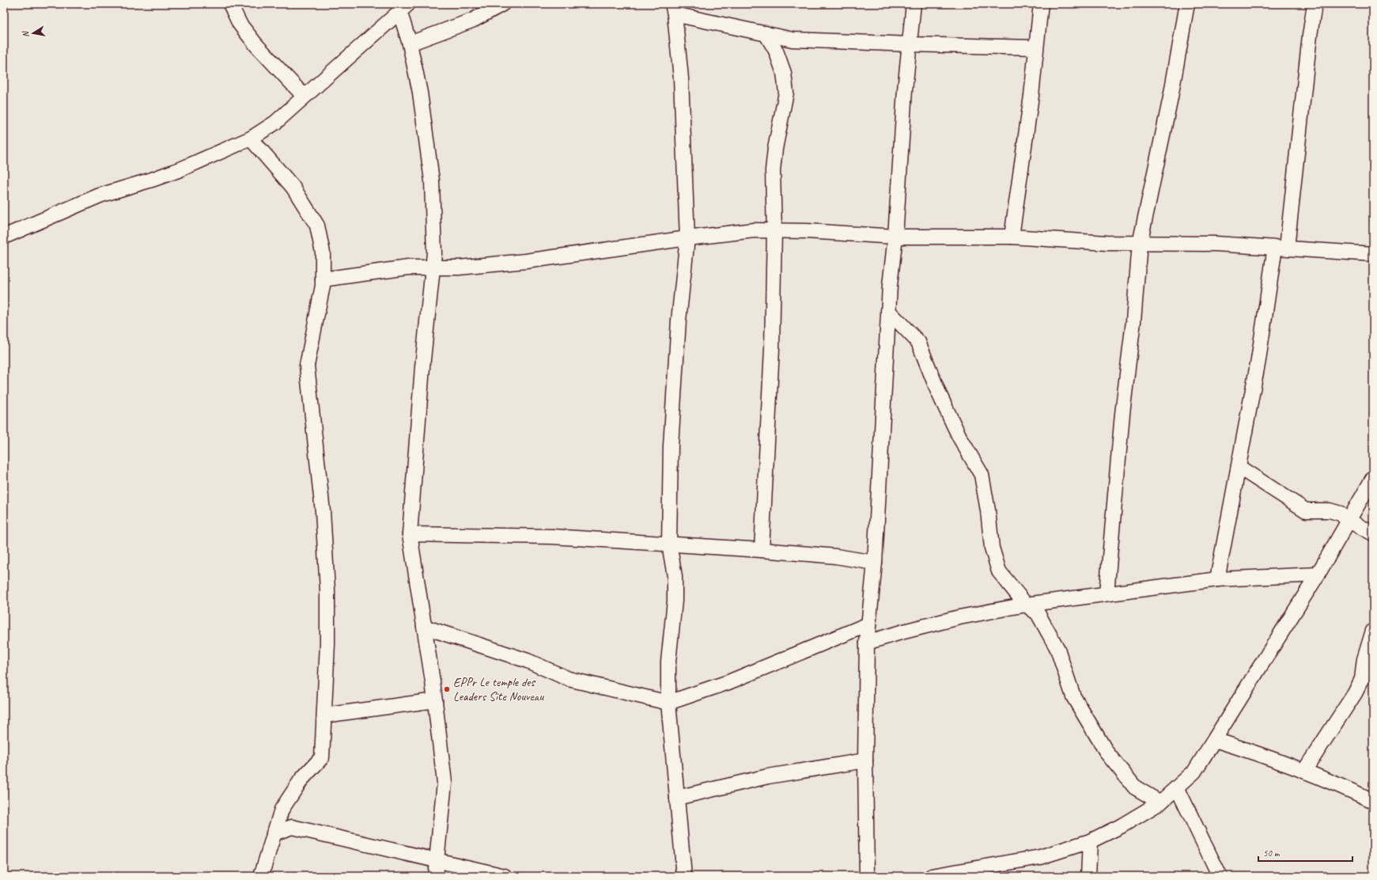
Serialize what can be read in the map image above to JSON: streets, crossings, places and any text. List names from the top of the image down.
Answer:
{
  "places": ["EPPr Le temple des Leaders Site Nouveau"],
  "scale_bar": "50 m",
  "north": "left"
}
